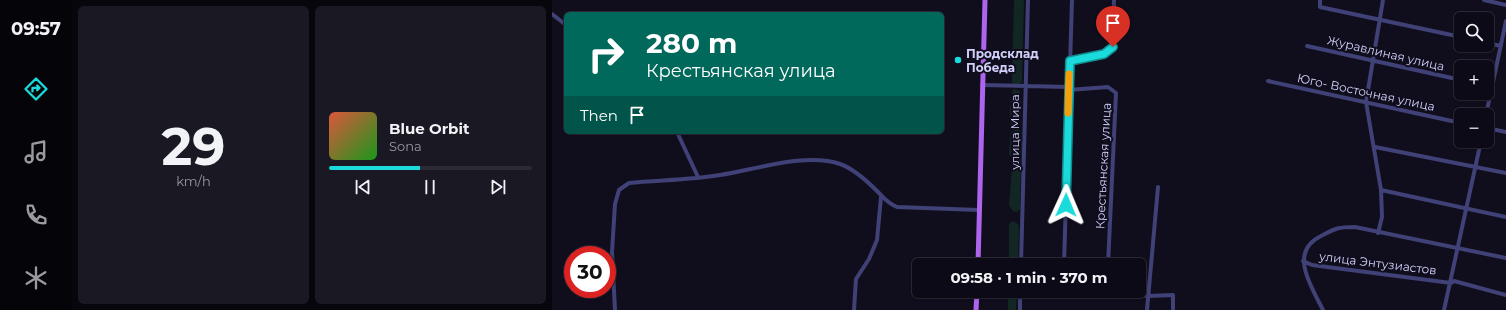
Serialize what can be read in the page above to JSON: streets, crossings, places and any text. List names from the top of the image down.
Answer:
{
  "streets": {
    "street": [
      "Журавлиная улица",
      "Юго- Восточная улица",
      "улица Мира",
      "Крестьянская улица",
      "улица Энтузиастов"
    ]
  },
  "places": ["Продсклад Победа"],
  "page": {
    "tabs": "09:57",
    "tile": ["29", "km/h"],
    "map_buttons": ["+", "−"],
    "turn": ["280 m", "Крестьянская улица"],
    "then": "Then",
    "song": ["Blue Orbit", "Sona"],
    "limit": "30",
    "trip": "09:58 · 1 min · 370 m"
  }
}
